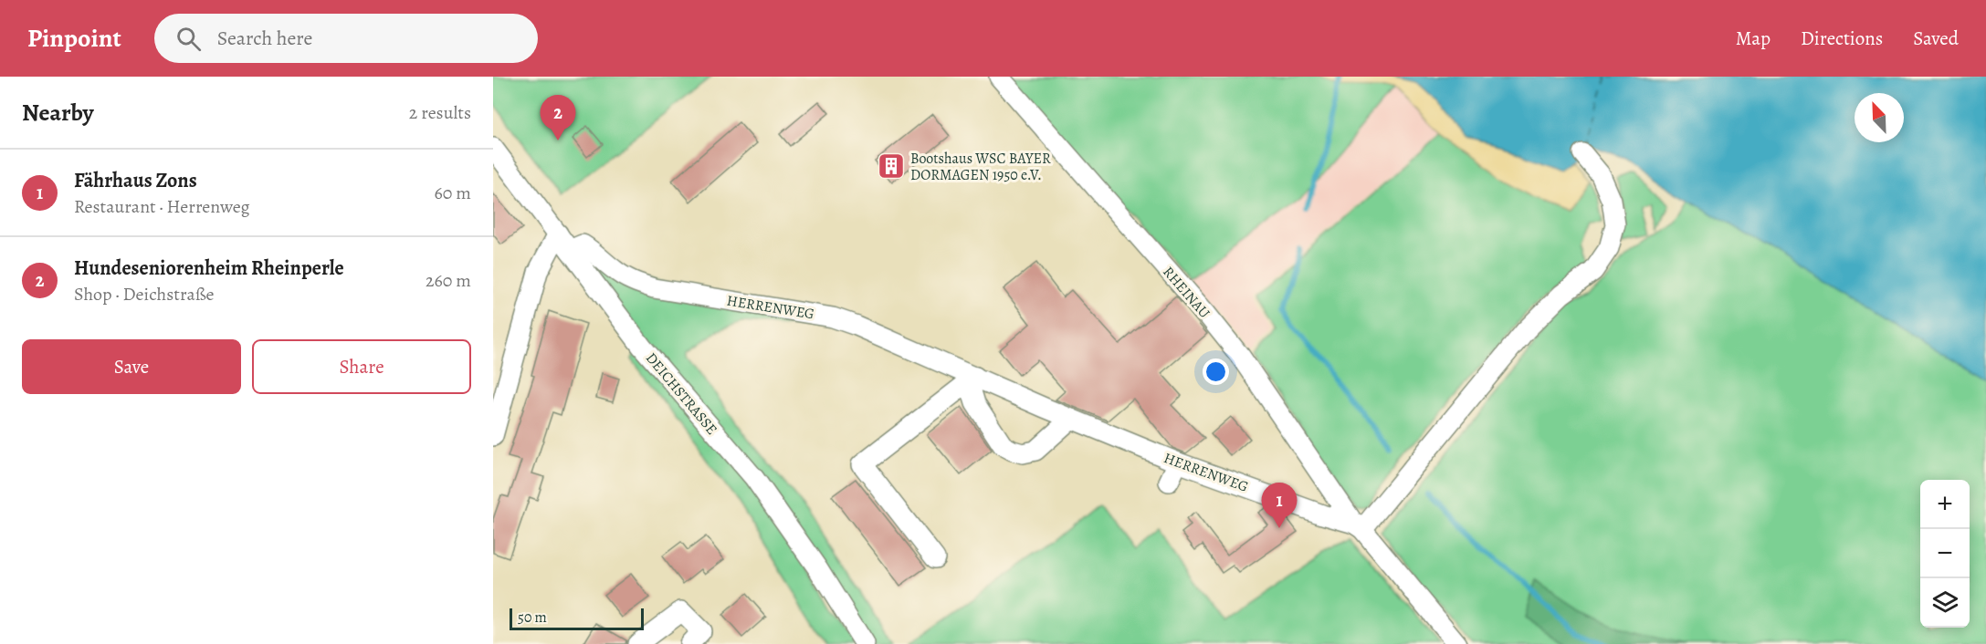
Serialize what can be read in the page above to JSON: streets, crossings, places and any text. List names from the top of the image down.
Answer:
{
  "streets": {
    "street": ["RHEINAU", "HERRENWEG", "DEICHSTRASSE"]
  },
  "crossings": [
    ["RHEINAU", "HERRENWEG"],
    ["HERRENWEG", "DEICHSTRASSE"]
  ],
  "places": {
    "building": ["Bootshaus WSC BAYER DORMAGEN 1950 e.V."]
  },
  "scale_bar": "50 m",
  "north": "top left",
  "page": {
    "header": "Pinpoint",
    "search": "Search here",
    "nav": ["Map", "Directions", "Saved"],
    "heading": ["Nearby", "2 results"],
    "pins": ["2", "1"],
    "list": [
      {
        "mark": "1",
        "name": "Fährhaus Zons",
        "note": "Restaurant · Herrenweg",
        "value": "60 m"
      },
      {
        "mark": "2",
        "name": "Hundeseniorenheim Rheinperle",
        "note": "Shop · Deichstraße",
        "value": "260 m"
      }
    ],
    "buttons": ["Save", "Share"],
    "map_buttons": ["+", "−"],
    "scale": "50 m"
  }
}
